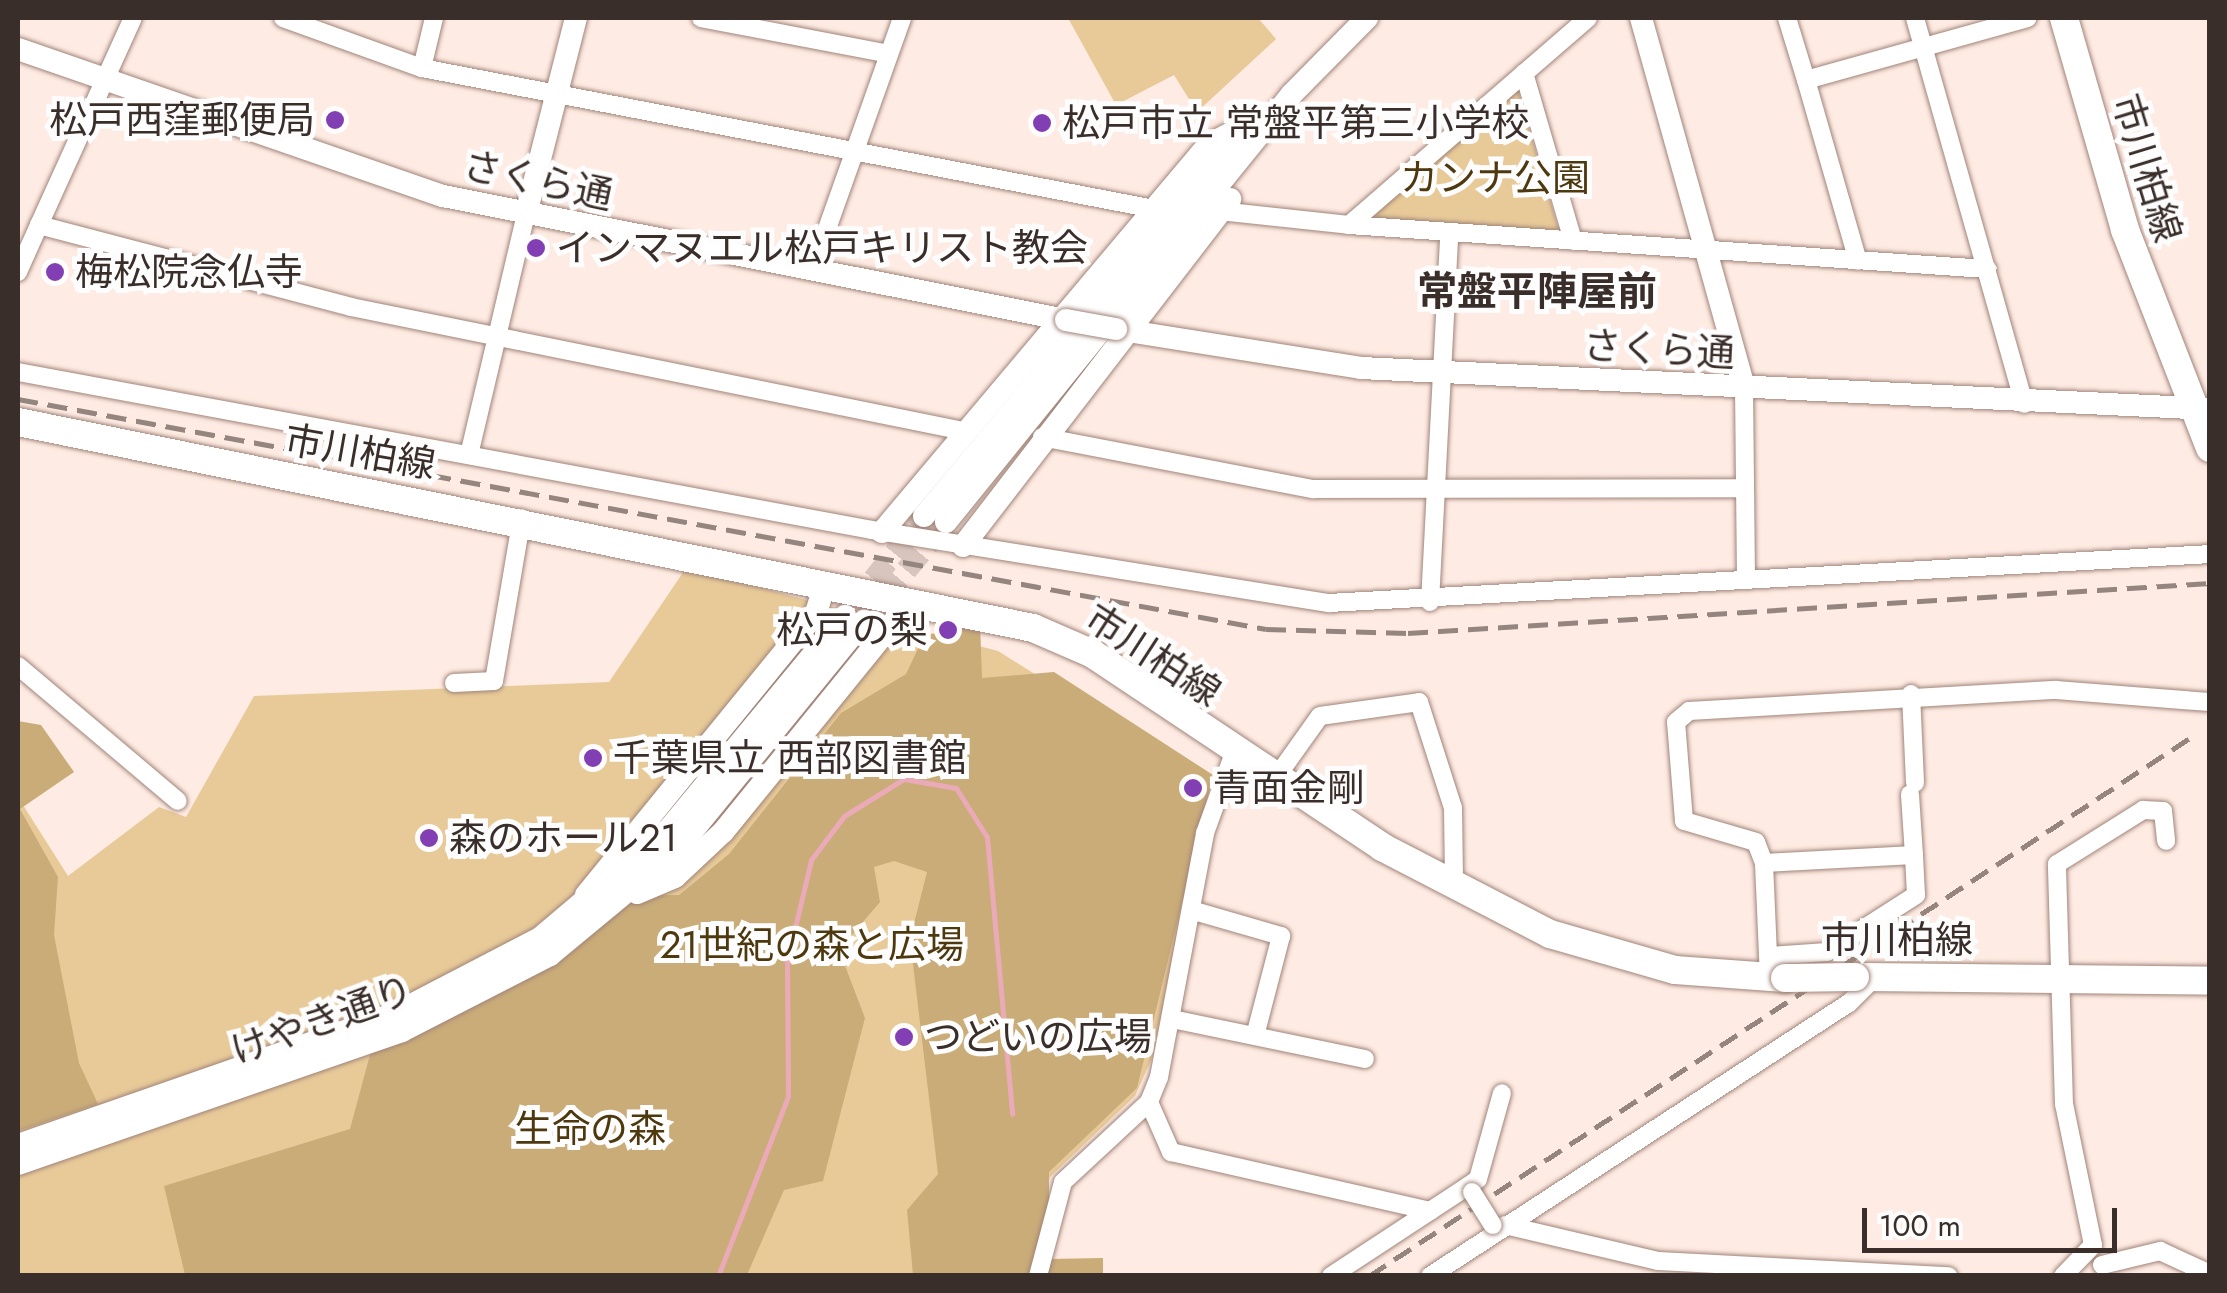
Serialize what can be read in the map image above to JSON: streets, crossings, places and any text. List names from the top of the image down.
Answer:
{
  "streets": {
    "main road": ["市川柏線"],
    "street": ["さくら通", "けやき通り"]
  },
  "crossings": [
    ["市川柏線", "さくら通"]
  ],
  "districts": ["常盤平陣屋前"],
  "parks": ["カンナ公園", "21世紀の森と広場", "生命の森"],
  "places": [
    "松戸西窪郵便局",
    "松戸市立 常盤平第三小学校",
    "インマヌエル松戸キリスト教会",
    "梅松院念仏寺",
    "松戸の梨",
    "千葉県立 西部図書館",
    "青面金剛",
    "森のホール21",
    "つどいの広場"
  ],
  "scale_bar": "100 m"
}
